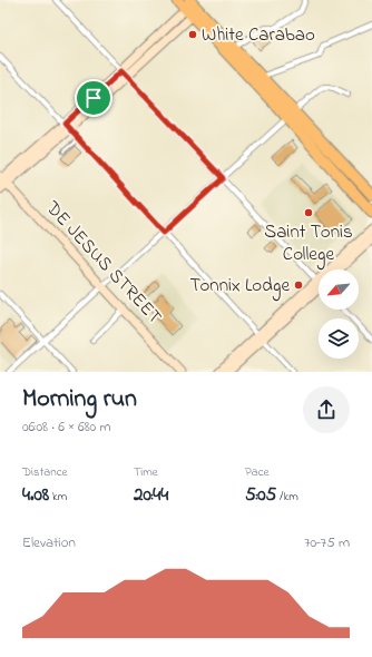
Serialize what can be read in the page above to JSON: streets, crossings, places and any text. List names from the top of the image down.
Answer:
{
  "streets": {
    "street": ["DE JESUS STREET"]
  },
  "places": ["White Carabao", "Saint Tonis College", "Tonnix Lodge"],
  "north": "bottom left",
  "page": {
    "heading": ["Morning run", "06:08 · 6 × 680 m"],
    "stats": [
      ["Distance", "4.08 km"],
      ["Time", "20:44"],
      ["Pace", "5:05 /km"]
    ],
    "chart": ["Elevation", "70–75 m"]
  }
}
